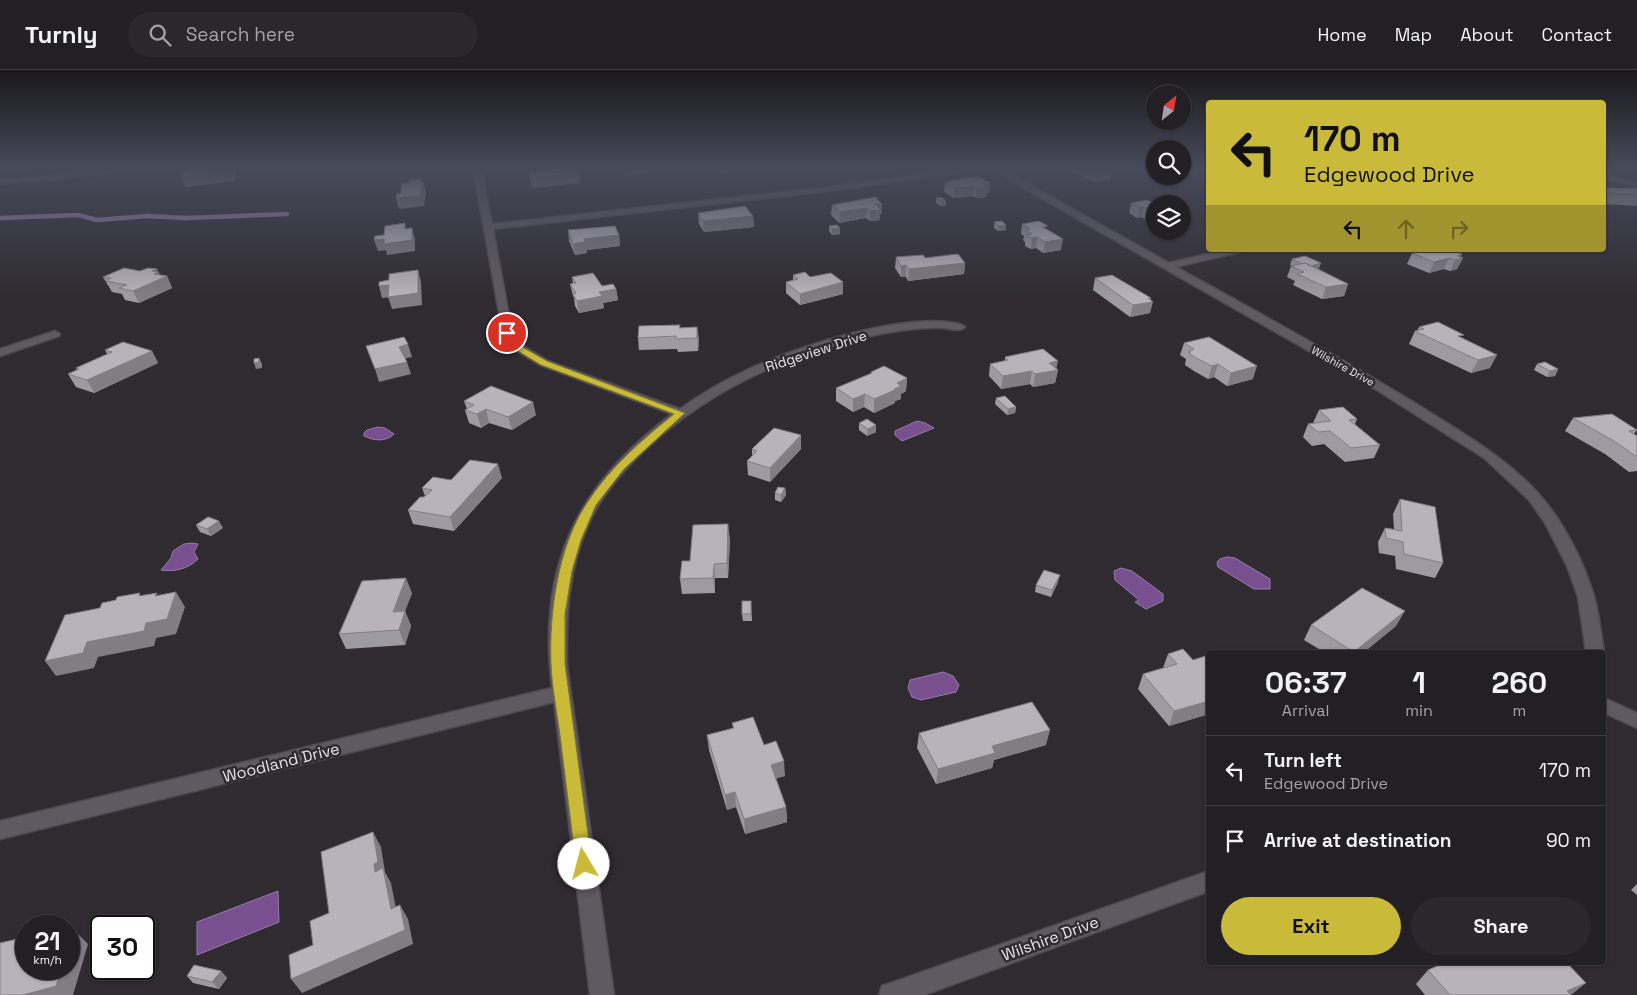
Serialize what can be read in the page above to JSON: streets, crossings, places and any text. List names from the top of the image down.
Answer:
{
  "streets": {
    "street": ["Ridgeview Drive", "Wilshire Drive", "Woodland Drive"]
  },
  "crossings": [
    ["Ridgeview Drive", "Woodland Drive"]
  ],
  "north": "top right",
  "page": {
    "header": "Turnly",
    "search": "Search here",
    "nav": [
      "Home",
      "Map",
      "About",
      "Contact"
    ],
    "turn": ["170 m", "Edgewood Drive"],
    "eta": [
      "06:37",
      "Arrival",
      "1",
      "min",
      "260",
      "m"
    ],
    "list": [
      {
        "name": "Turn left",
        "note": "Edgewood Drive",
        "value": "170 m"
      },
      {
        "name": "Arrive at destination",
        "value": "90 m"
      }
    ],
    "buttons": ["Exit", "Share"],
    "speed": "21 km/h",
    "limit": "30"
  }
}
